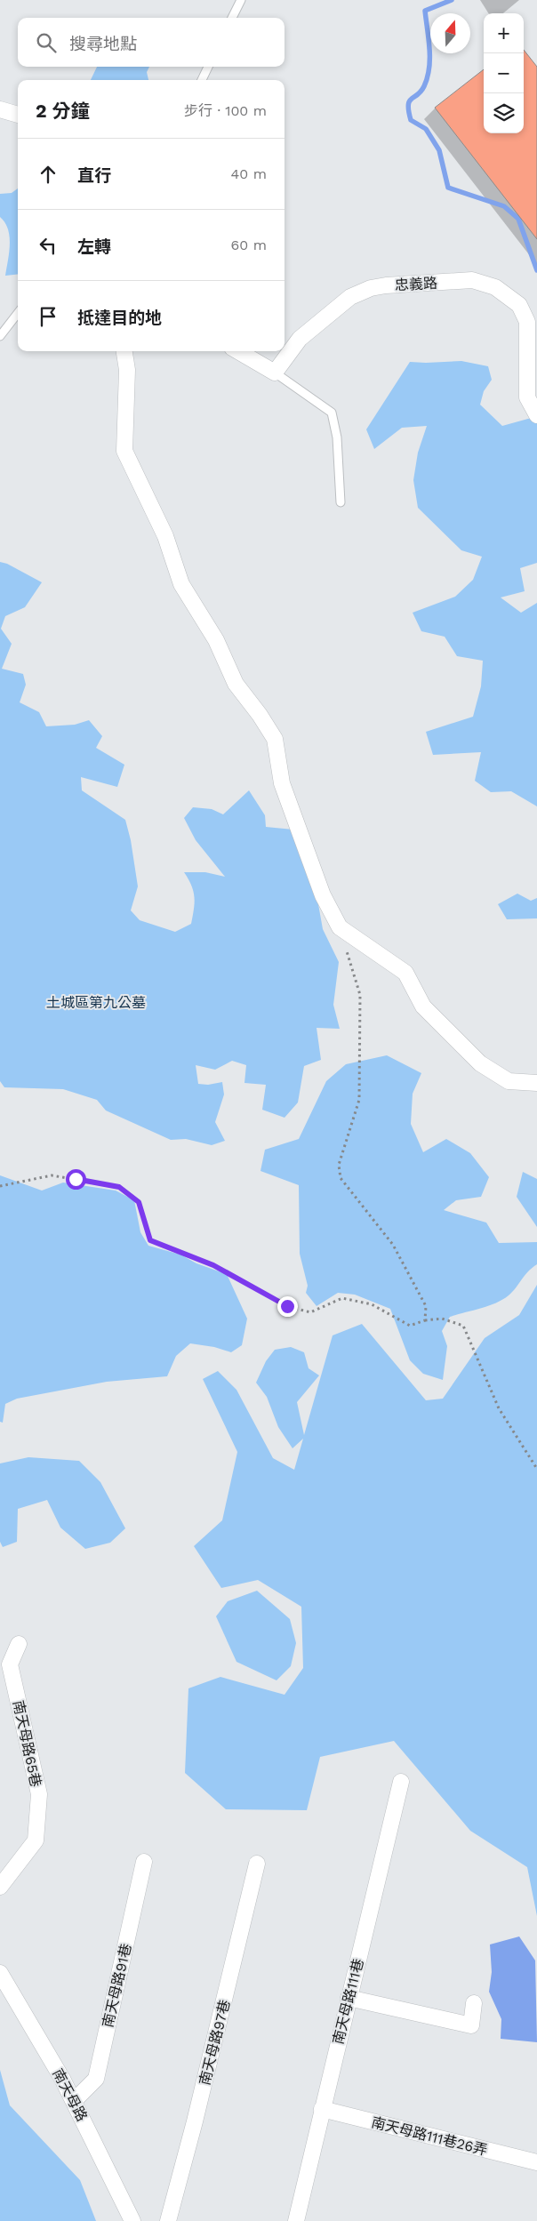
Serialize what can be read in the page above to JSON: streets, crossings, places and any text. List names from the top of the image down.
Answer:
{
  "streets": {
    "street": [
      "忠義路",
      "南天母路65巷",
      "南天母路91巷",
      "南天母路111巷",
      "南天母路97巷",
      "南天母路",
      "南天母路111巷26弄"
    ]
  },
  "crossings": [
    ["南天母路91巷", "南天母路"],
    ["南天母路111巷", "南天母路111巷26弄"]
  ],
  "parks": ["土城區第九公墓"],
  "north": "top",
  "page": {
    "map_buttons": ["+", "−"],
    "search": "搜尋地點",
    "heading": ["2 分鐘", "步行 · 100 m"],
    "list": [
      ["直行", "40 m"],
      ["左轉", "60 m"],
      "抵達目的地"
    ]
  }
}
